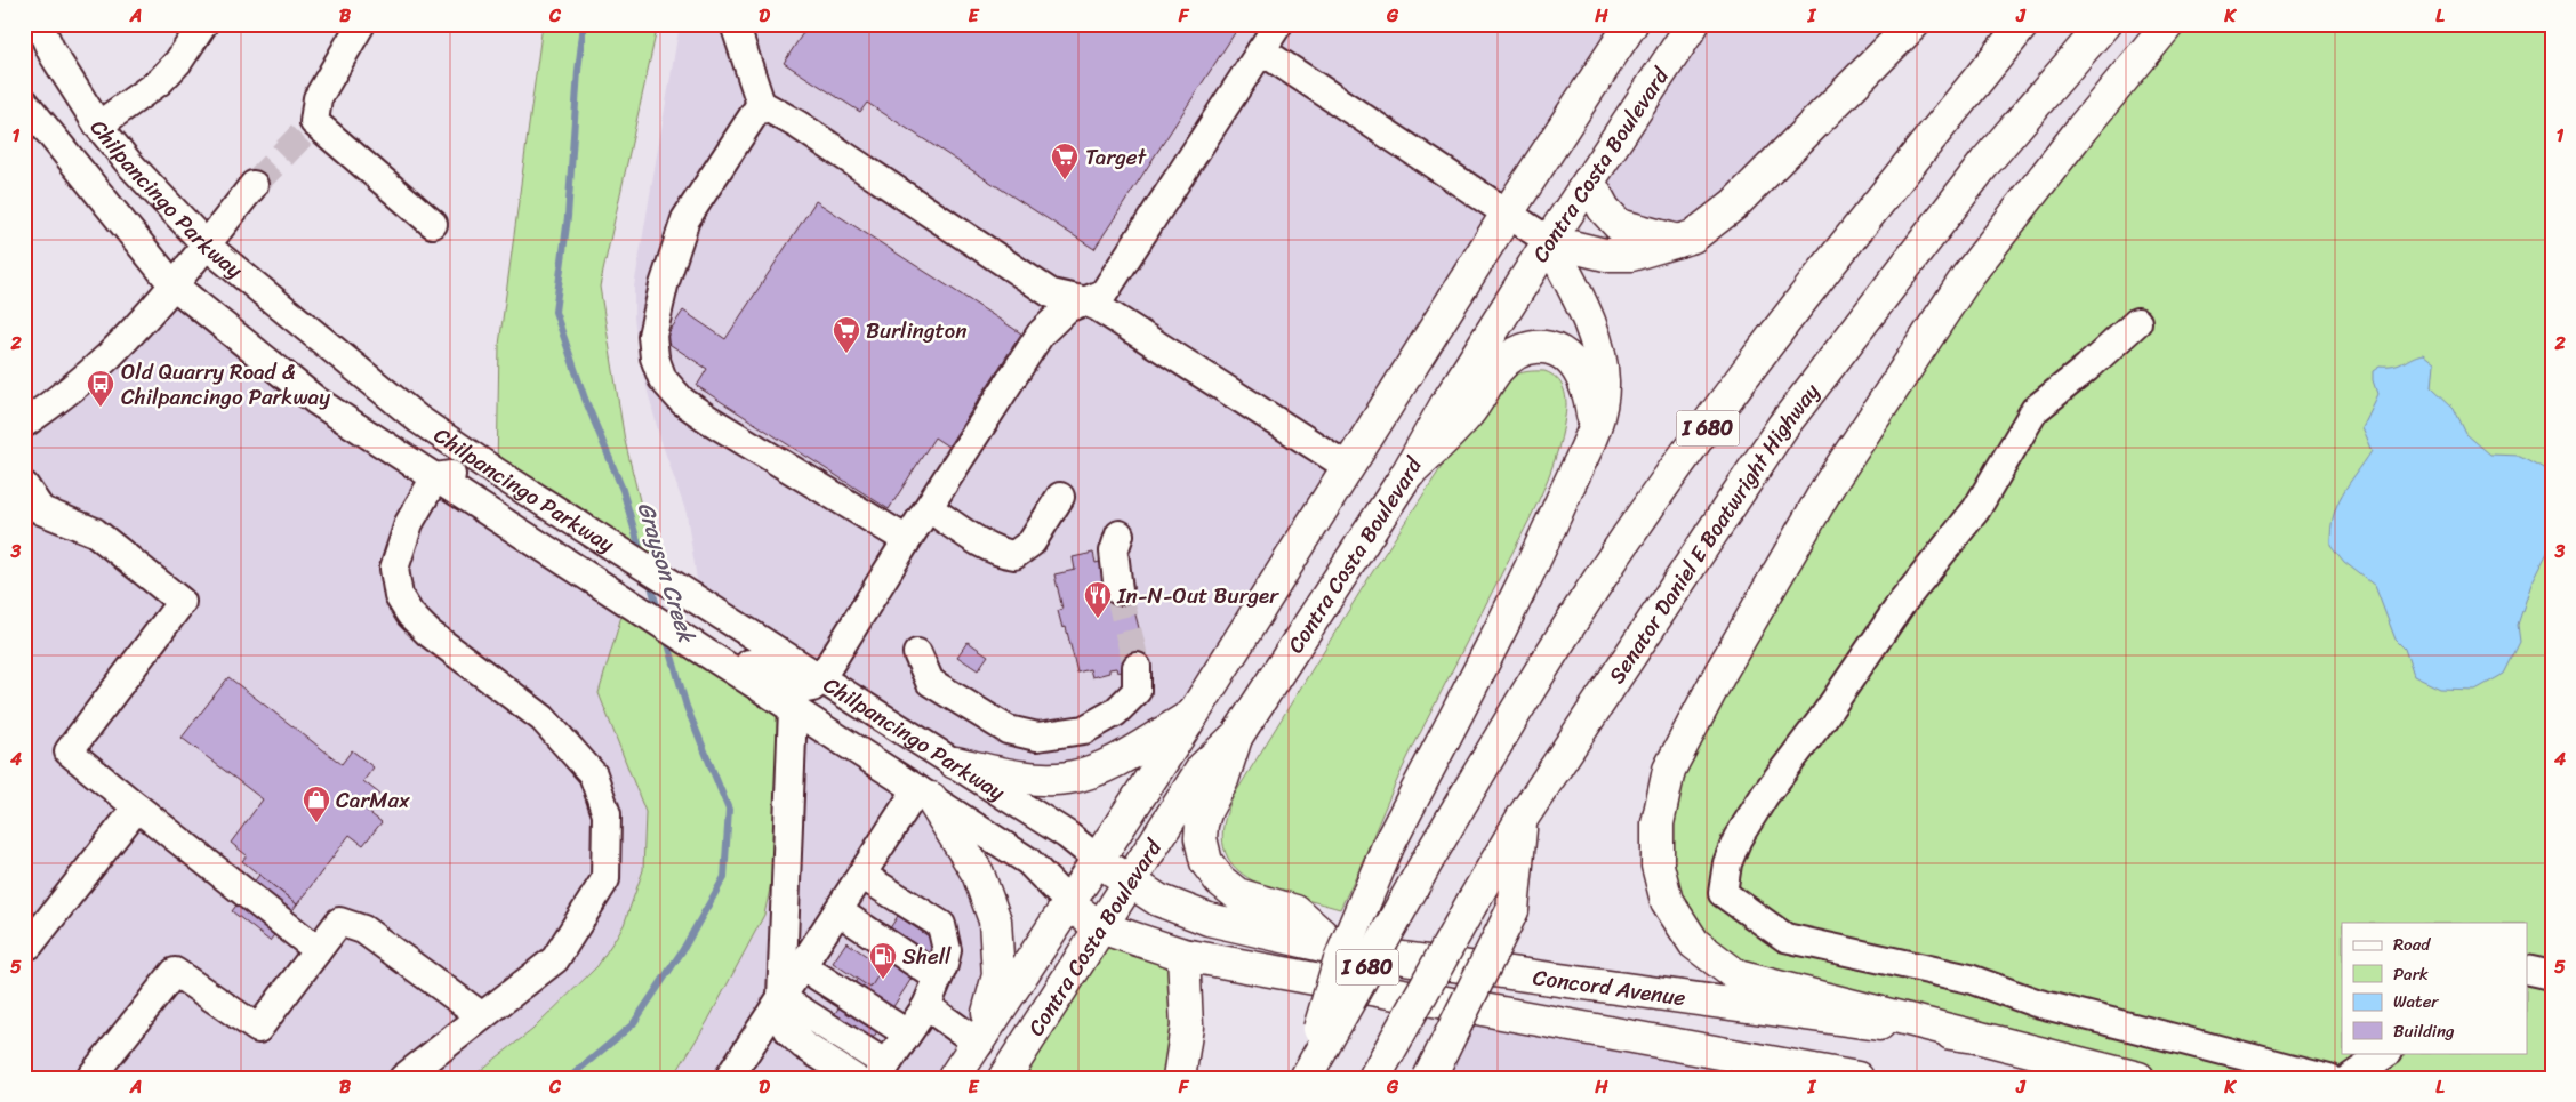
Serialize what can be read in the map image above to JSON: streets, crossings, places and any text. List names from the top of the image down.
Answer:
{
  "streets": {
    "main road": [
      "Contra Costa Boulevard",
      "I 680",
      "Senator Daniel E Boatwright Highway",
      "Concord Avenue"
    ],
    "street": ["Chilpancingo Parkway"]
  },
  "crossings": [
    ["Contra Costa Boulevard", "Chilpancingo Parkway"],
    ["Contra Costa Boulevard", "Concord Avenue"],
    ["Chilpancingo Parkway", "Concord Avenue"]
  ],
  "water": ["Grayson Creek"],
  "places": {
    "supermarket": ["Target", "Burlington"],
    "bus stop": ["Old Quarry Road & Chilpancingo Parkway"],
    "restaurant": ["In-N-Out Burger"],
    "shop": ["CarMax"],
    "fuel station": ["Shell"]
  },
  "legend": [
    "Road",
    "Park",
    "Water",
    "Building"
  ],
  "grid": {
    "columns": [
      "A",
      "B",
      "C",
      "D",
      "E",
      "F",
      "G",
      "H",
      "I",
      "J",
      "K",
      "L"
    ],
    "rows": [
      "1",
      "2",
      "3",
      "4",
      "5"
    ]
  }
}
